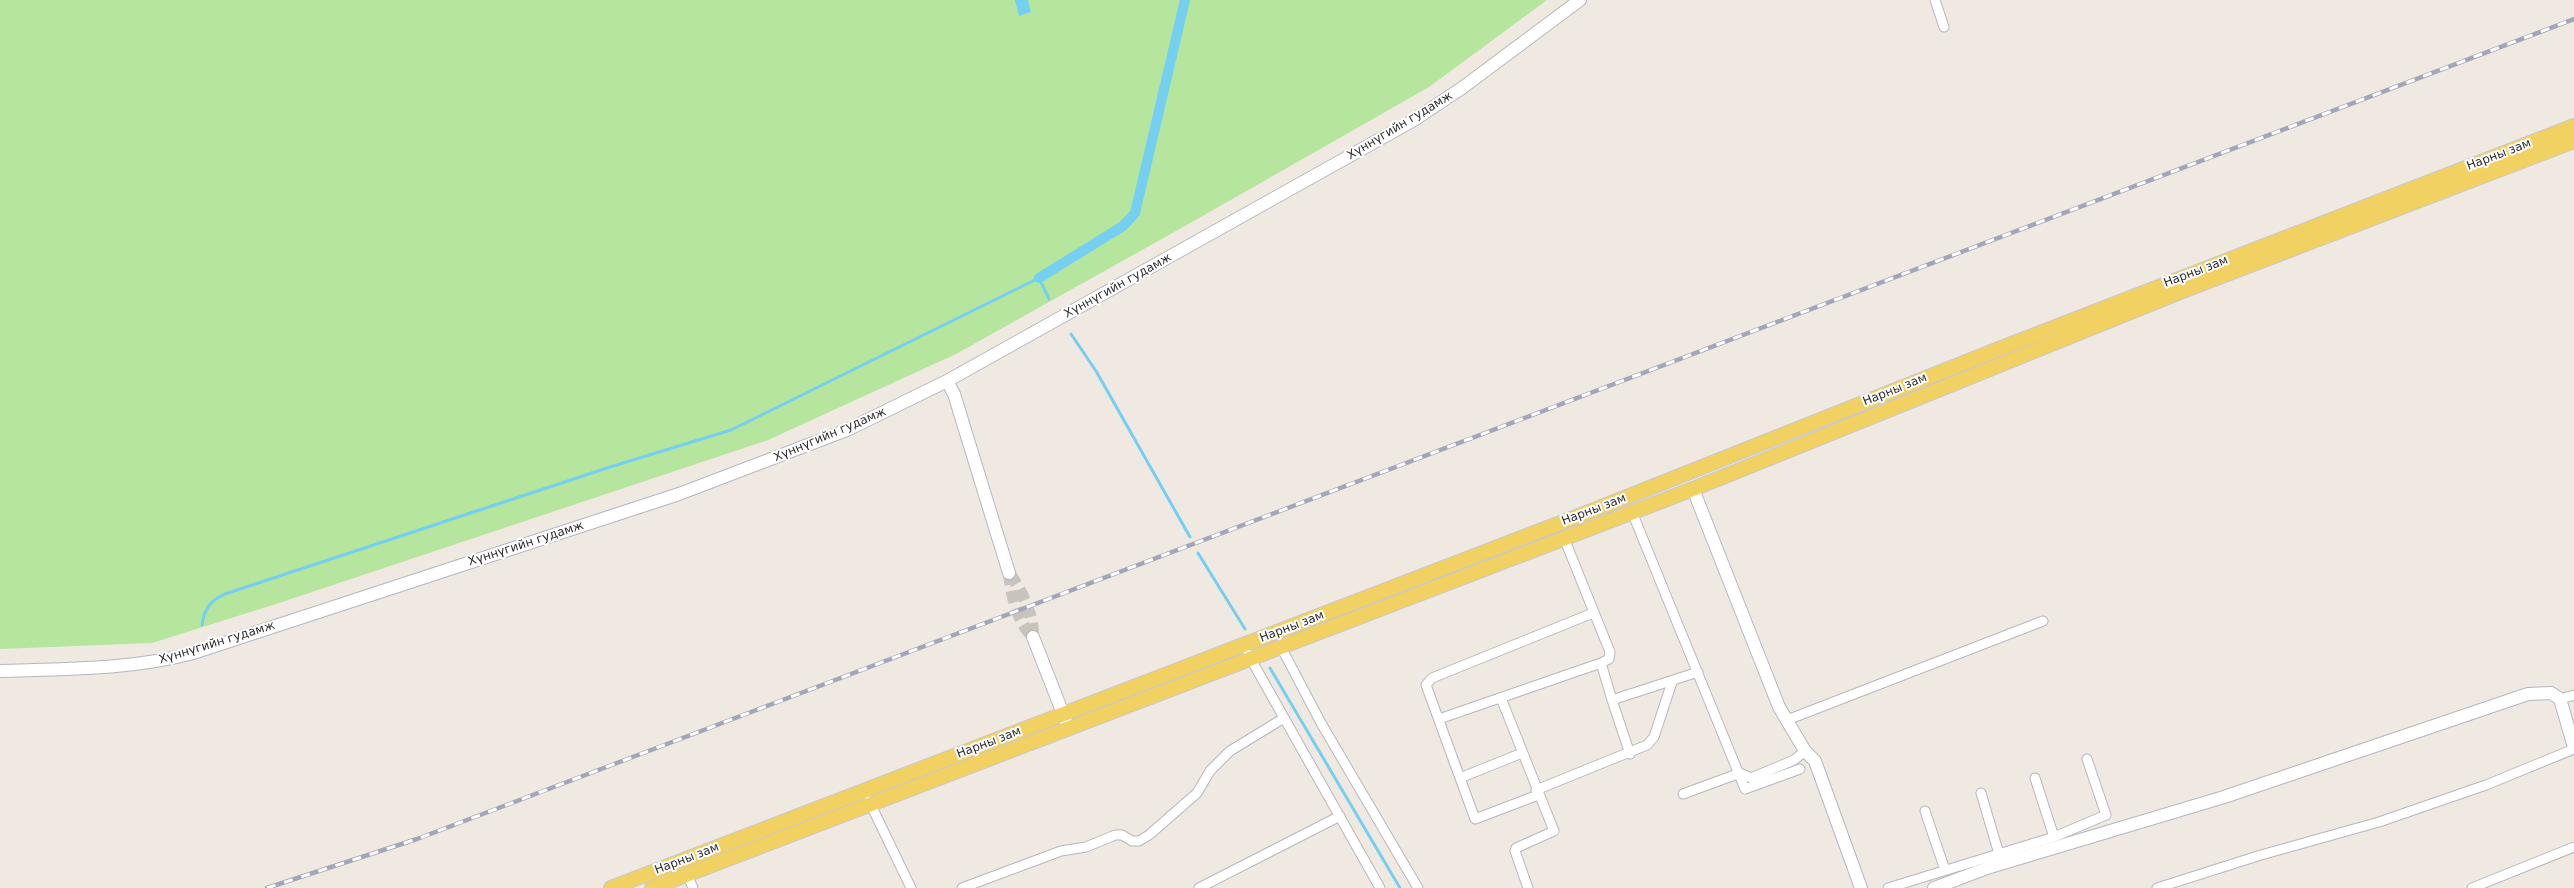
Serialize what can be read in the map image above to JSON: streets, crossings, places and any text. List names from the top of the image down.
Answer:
{
  "streets": {
    "main road": ["Хүннүгийн гудамж", "Нарны зам"]
  }
}
